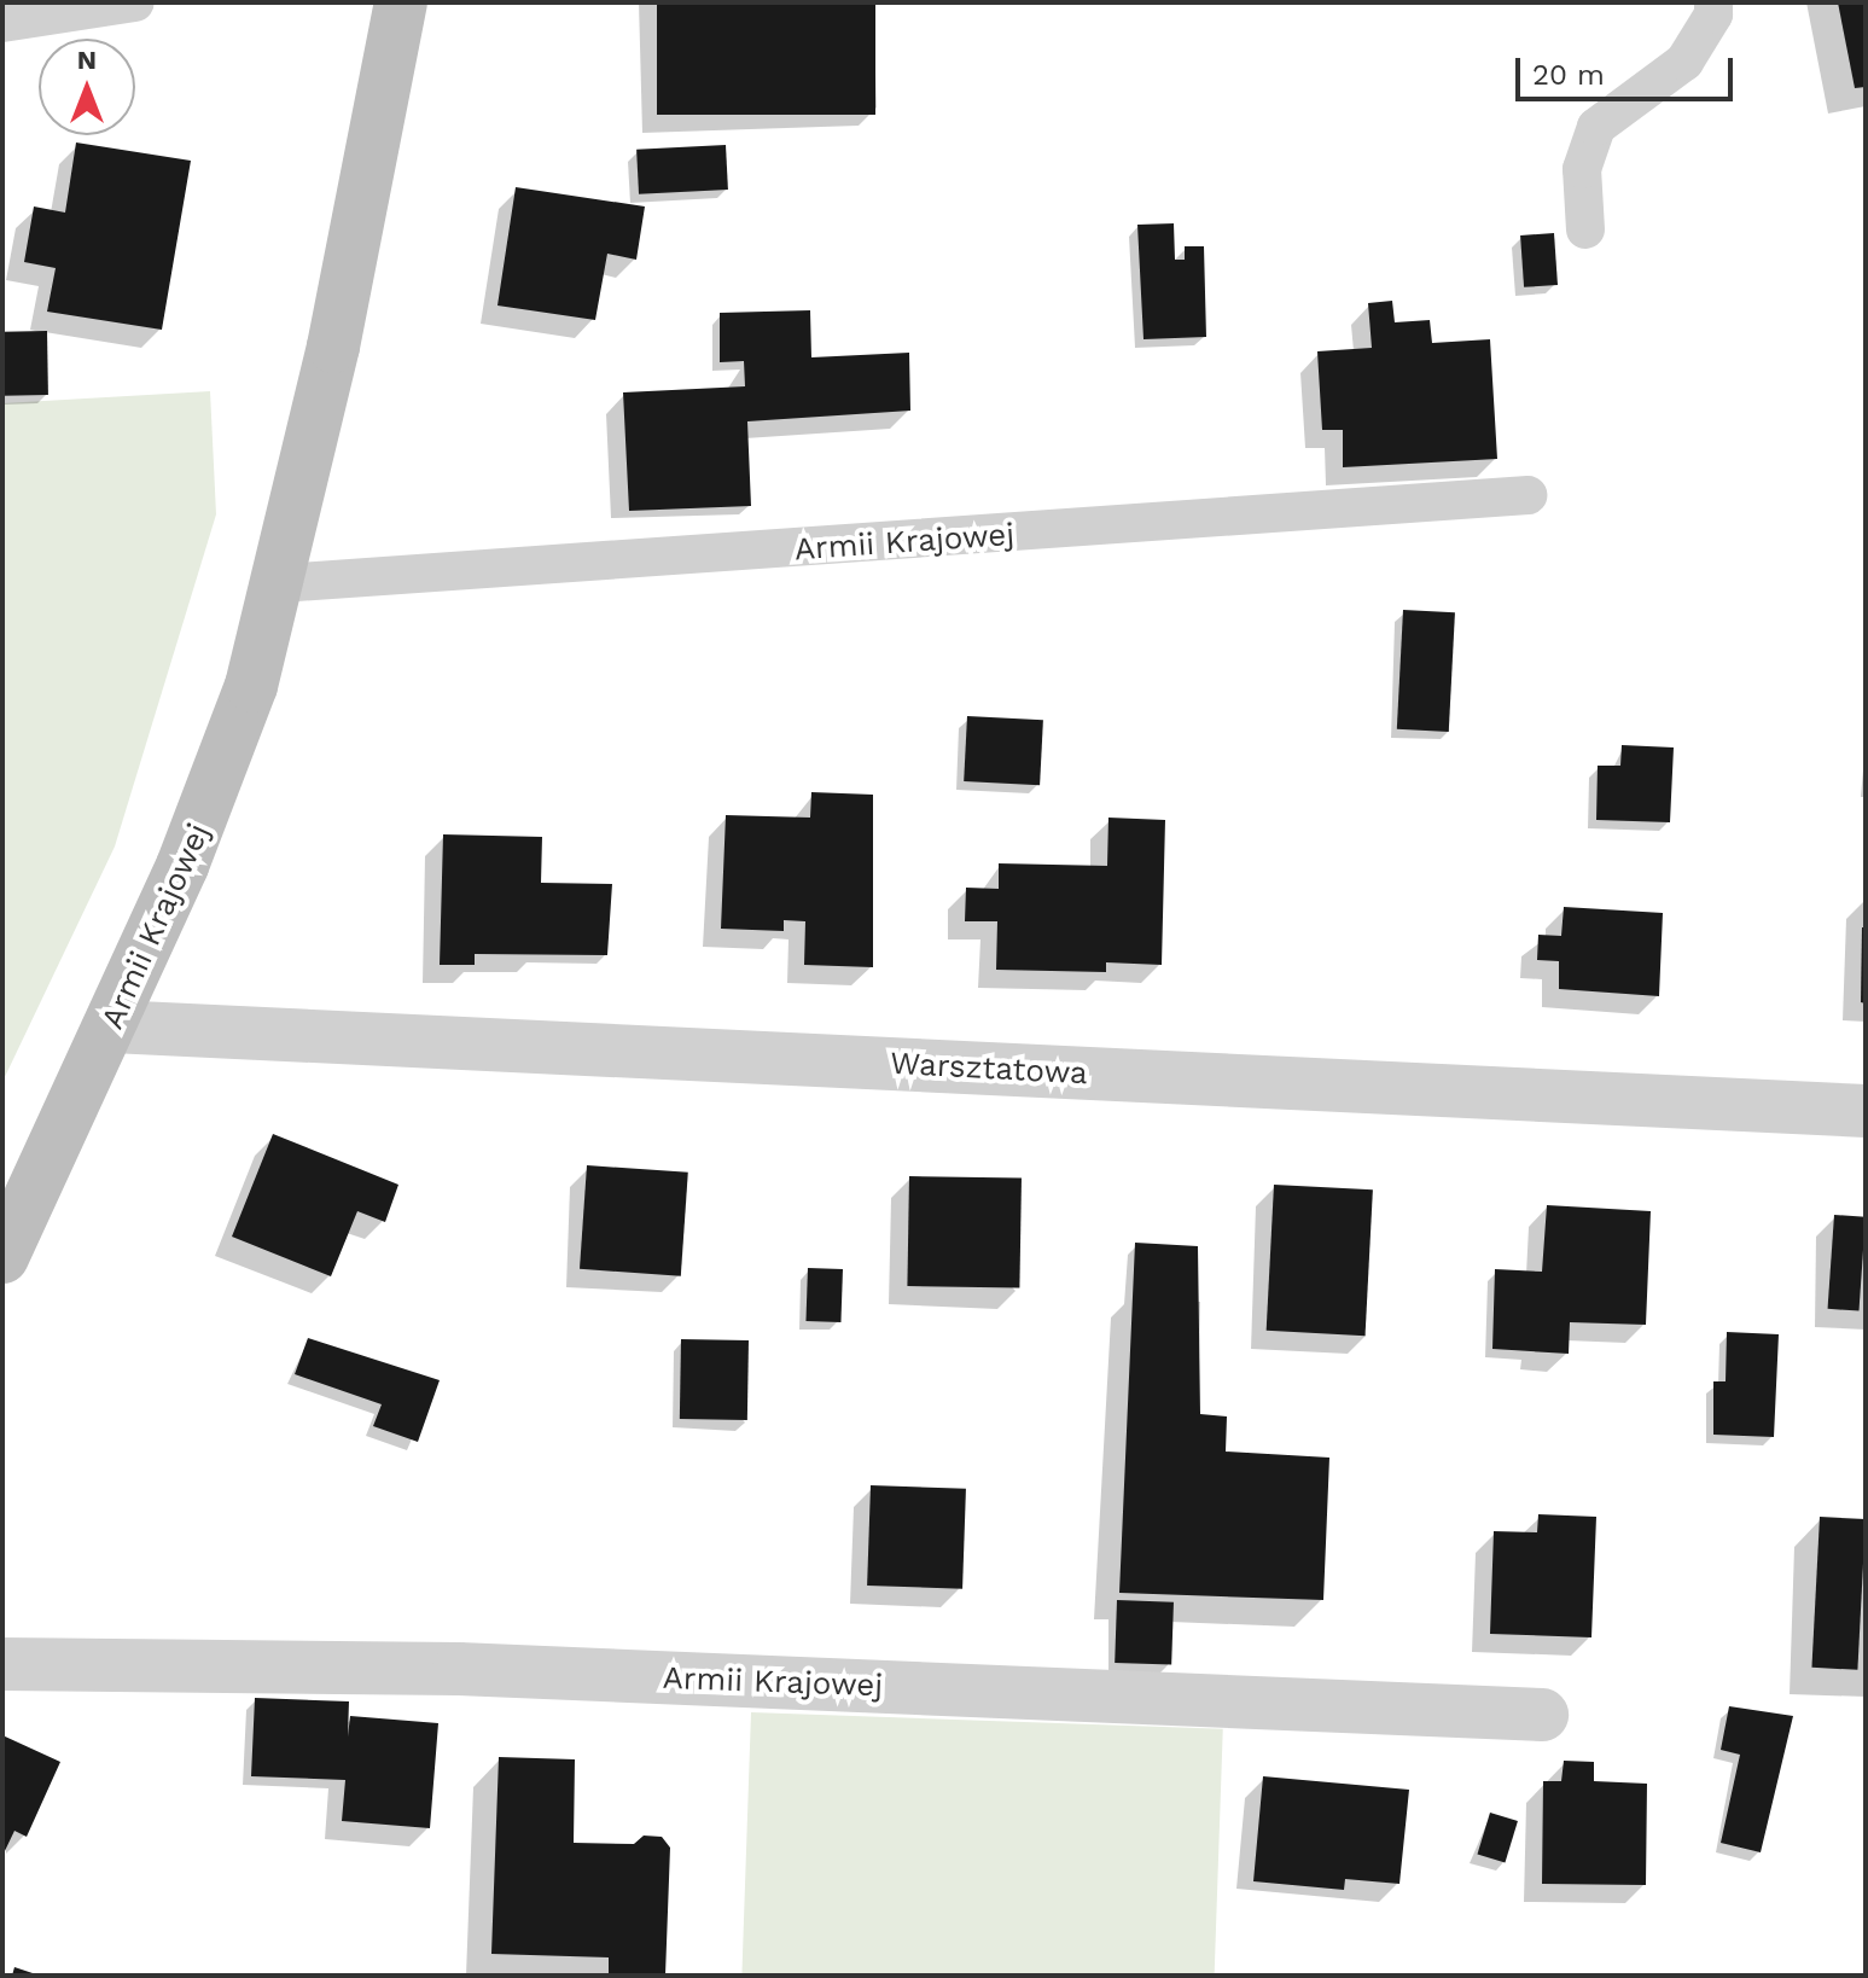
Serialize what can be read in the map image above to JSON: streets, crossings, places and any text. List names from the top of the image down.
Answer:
{
  "streets": {
    "street": ["Armii Krajowej", "Warsztatowa"]
  },
  "crossings": [
    ["Armii Krajowej", "Warsztatowa"]
  ],
  "scale_bar": "20 m",
  "north": "top"
}
